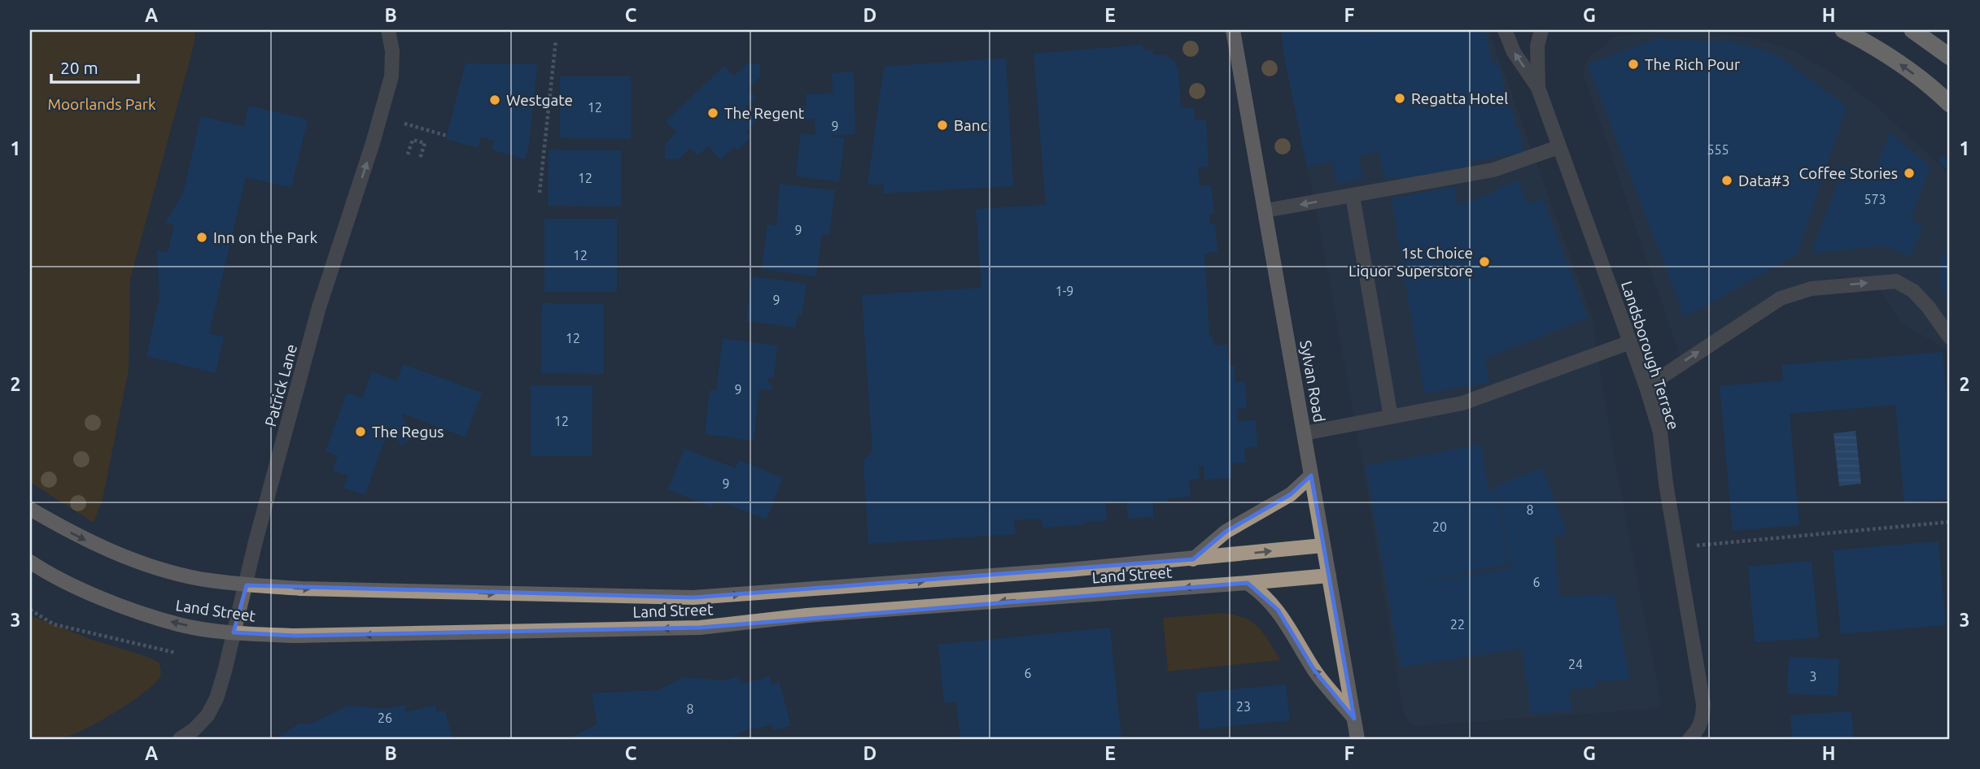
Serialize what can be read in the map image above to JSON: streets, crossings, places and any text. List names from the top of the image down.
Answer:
{
  "streets": {
    "main road": ["Sylvan Road", "Land Street"],
    "street": ["Landsborough Terrace", "Patrick Lane"]
  },
  "crossings": [
    ["Sylvan Road", "Land Street"],
    ["Patrick Lane", "Land Street"]
  ],
  "one_way": ["Patrick Lane"],
  "parks": ["Moorlands Park"],
  "places": [
    "The Rich Pour",
    "Regatta Hotel",
    "Westgate",
    "The Regent",
    "Banc",
    "Coffee Stories",
    "Data#3",
    "Inn on the Park",
    "1st Choice Liquor Superstore",
    "The Regus"
  ],
  "house_numbers": [
    "12",
    "9",
    "555",
    "12",
    "573",
    "9",
    "12",
    "1-9",
    "9",
    "12",
    "9",
    "12",
    "9",
    "8",
    "20",
    "6",
    "22",
    "24",
    "6",
    "3",
    "23",
    "8",
    "26"
  ],
  "scale_bar": "20 m",
  "grid": {
    "columns": [
      "A",
      "B",
      "C",
      "D",
      "E",
      "F",
      "G",
      "H"
    ],
    "rows": ["1", "2", "3"]
  }
}
